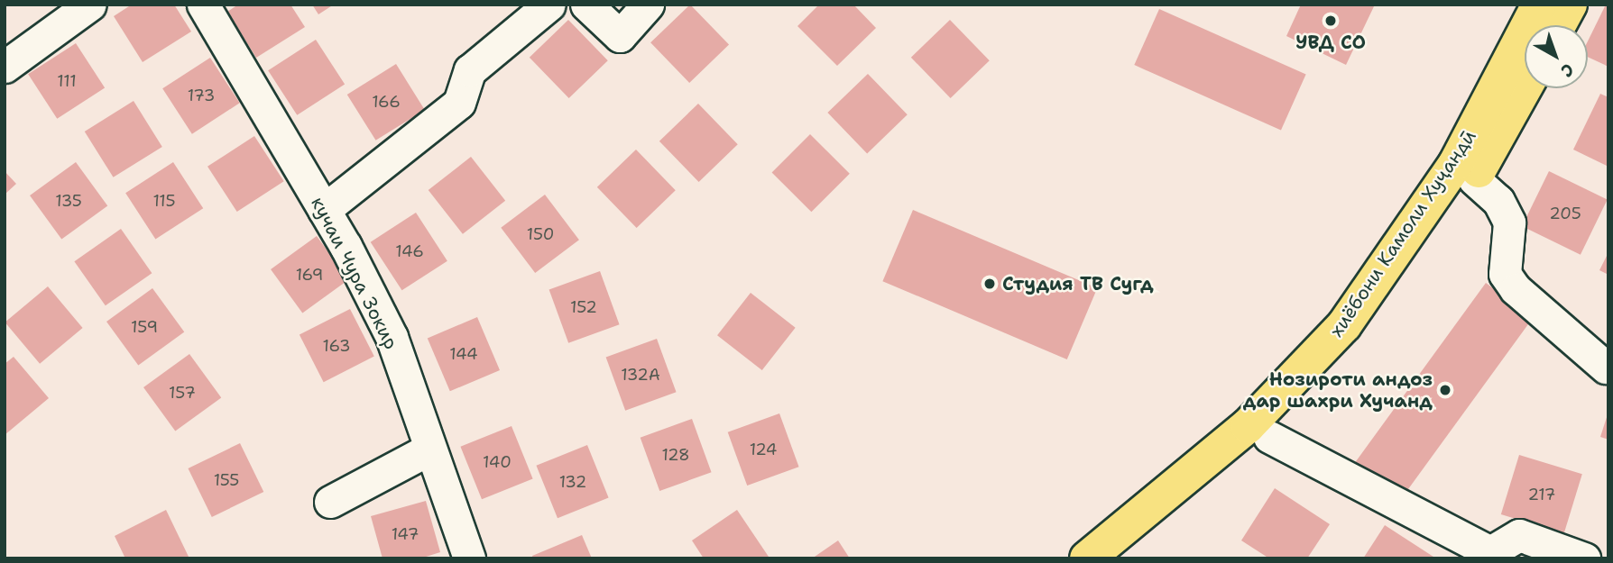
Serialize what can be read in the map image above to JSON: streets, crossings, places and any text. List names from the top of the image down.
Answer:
{
  "streets": {
    "main road": ["хиёбони Камоли Хуҷандӣ"],
    "street": ["кучаи Чура Зокир"]
  },
  "places": ["УВД СО", "Студия ТВ Сугд", "Нозироти андоз дар шахри Хучанд"],
  "house_numbers": [
    "111",
    "173",
    "166",
    "135",
    "115",
    "205",
    "150",
    "146",
    "169",
    "152",
    "159",
    "163",
    "144",
    "132А",
    "157",
    "124",
    "128",
    "140",
    "155",
    "132",
    "217",
    "147"
  ],
  "north": "bottom right"
}
